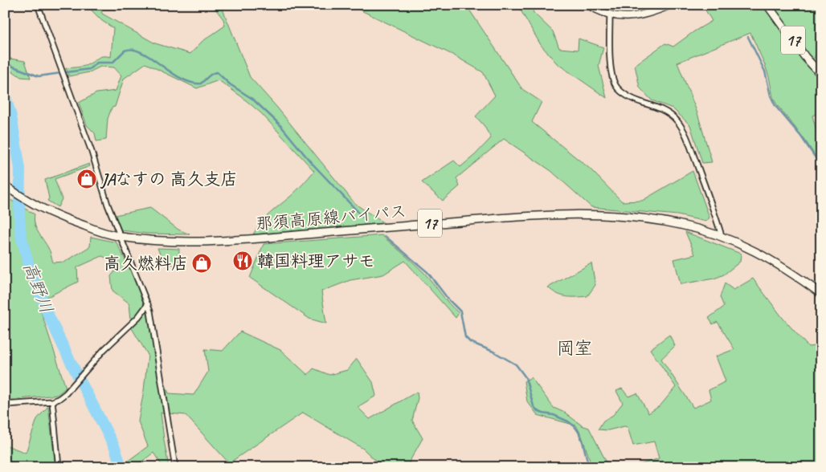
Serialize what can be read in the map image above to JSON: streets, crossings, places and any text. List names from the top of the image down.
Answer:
{
  "streets": {
    "main road": ["17", "那須高原線バイパス"]
  },
  "districts": ["岡室"],
  "water": ["高野川"],
  "places": {
    "shop": ["JAなすの 高久支店", "高久燃料店"],
    "restaurant": ["韓国料理アサモ"]
  }
}
